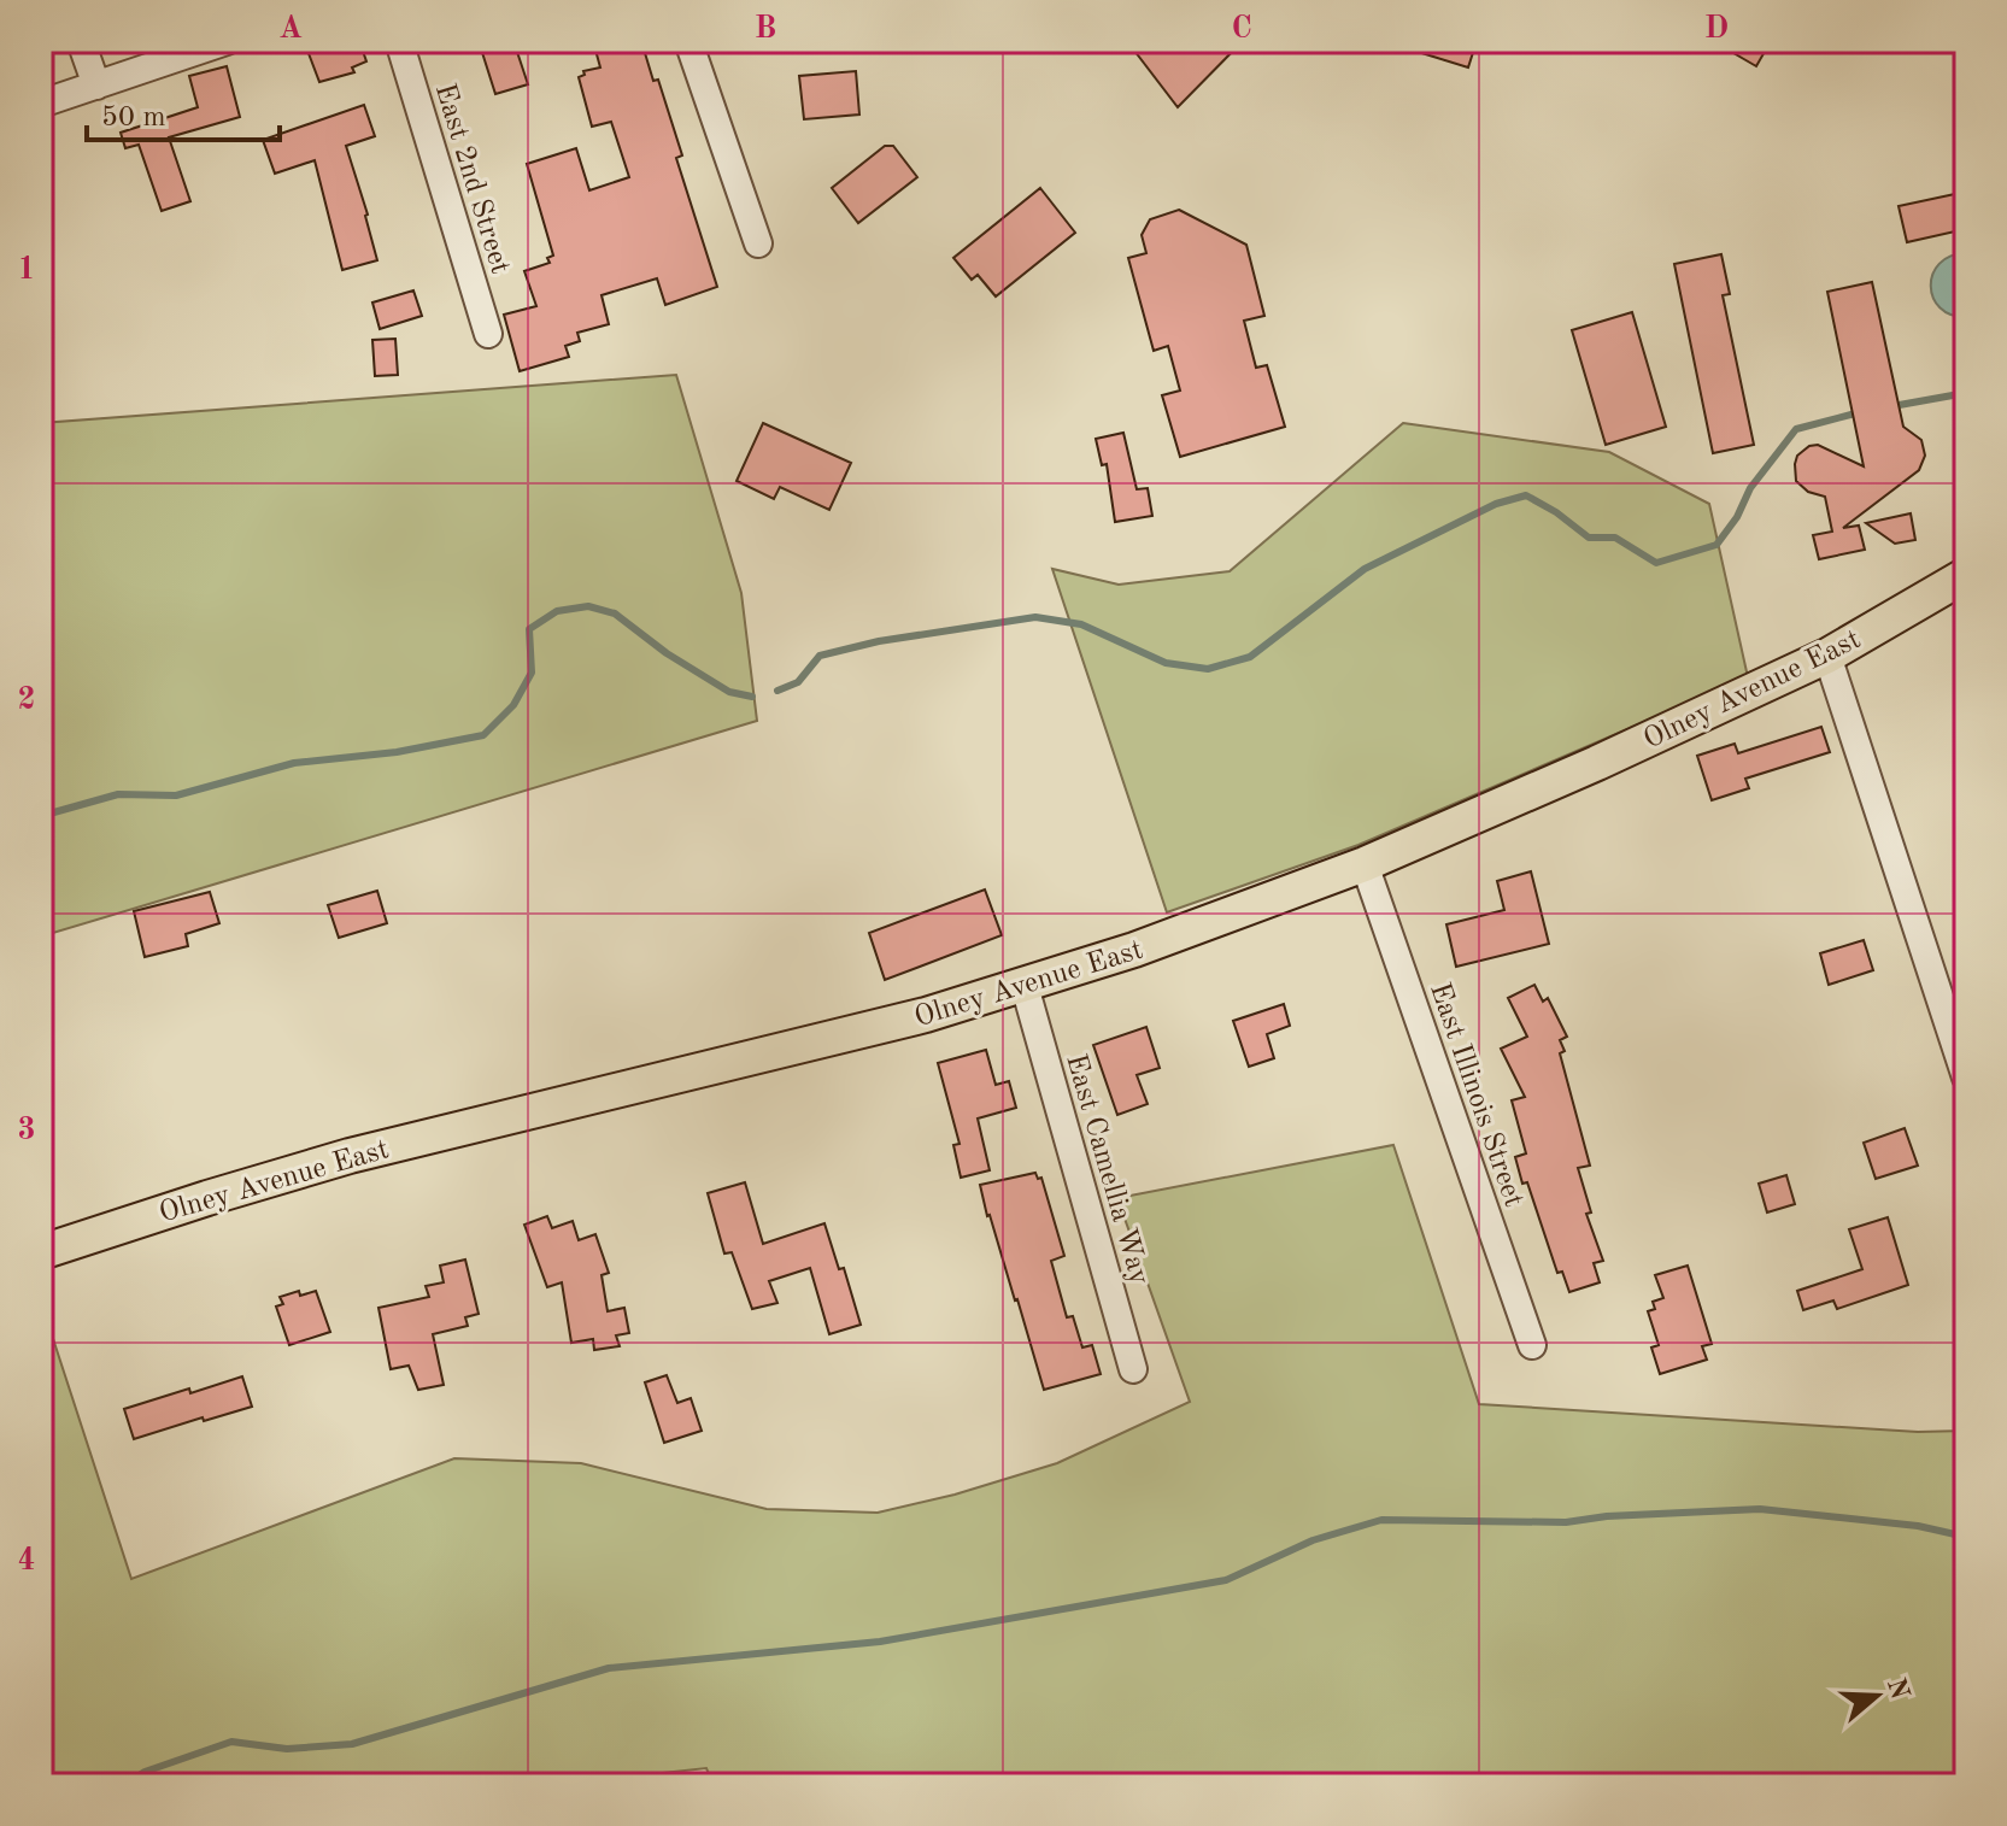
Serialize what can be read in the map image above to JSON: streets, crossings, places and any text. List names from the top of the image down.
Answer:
{
  "streets": {
    "main road": ["Olney Avenue East"],
    "street": ["East 2nd Street", "East Illinois Street", "East Camellia Way"]
  },
  "crossings": [
    ["Olney Avenue East", "East Illinois Street"],
    ["Olney Avenue East", "East Camellia Way"]
  ],
  "scale_bar": "50 m",
  "north": "right",
  "grid": {
    "columns": [
      "A",
      "B",
      "C",
      "D"
    ],
    "rows": [
      "1",
      "2",
      "3",
      "4"
    ]
  }
}
